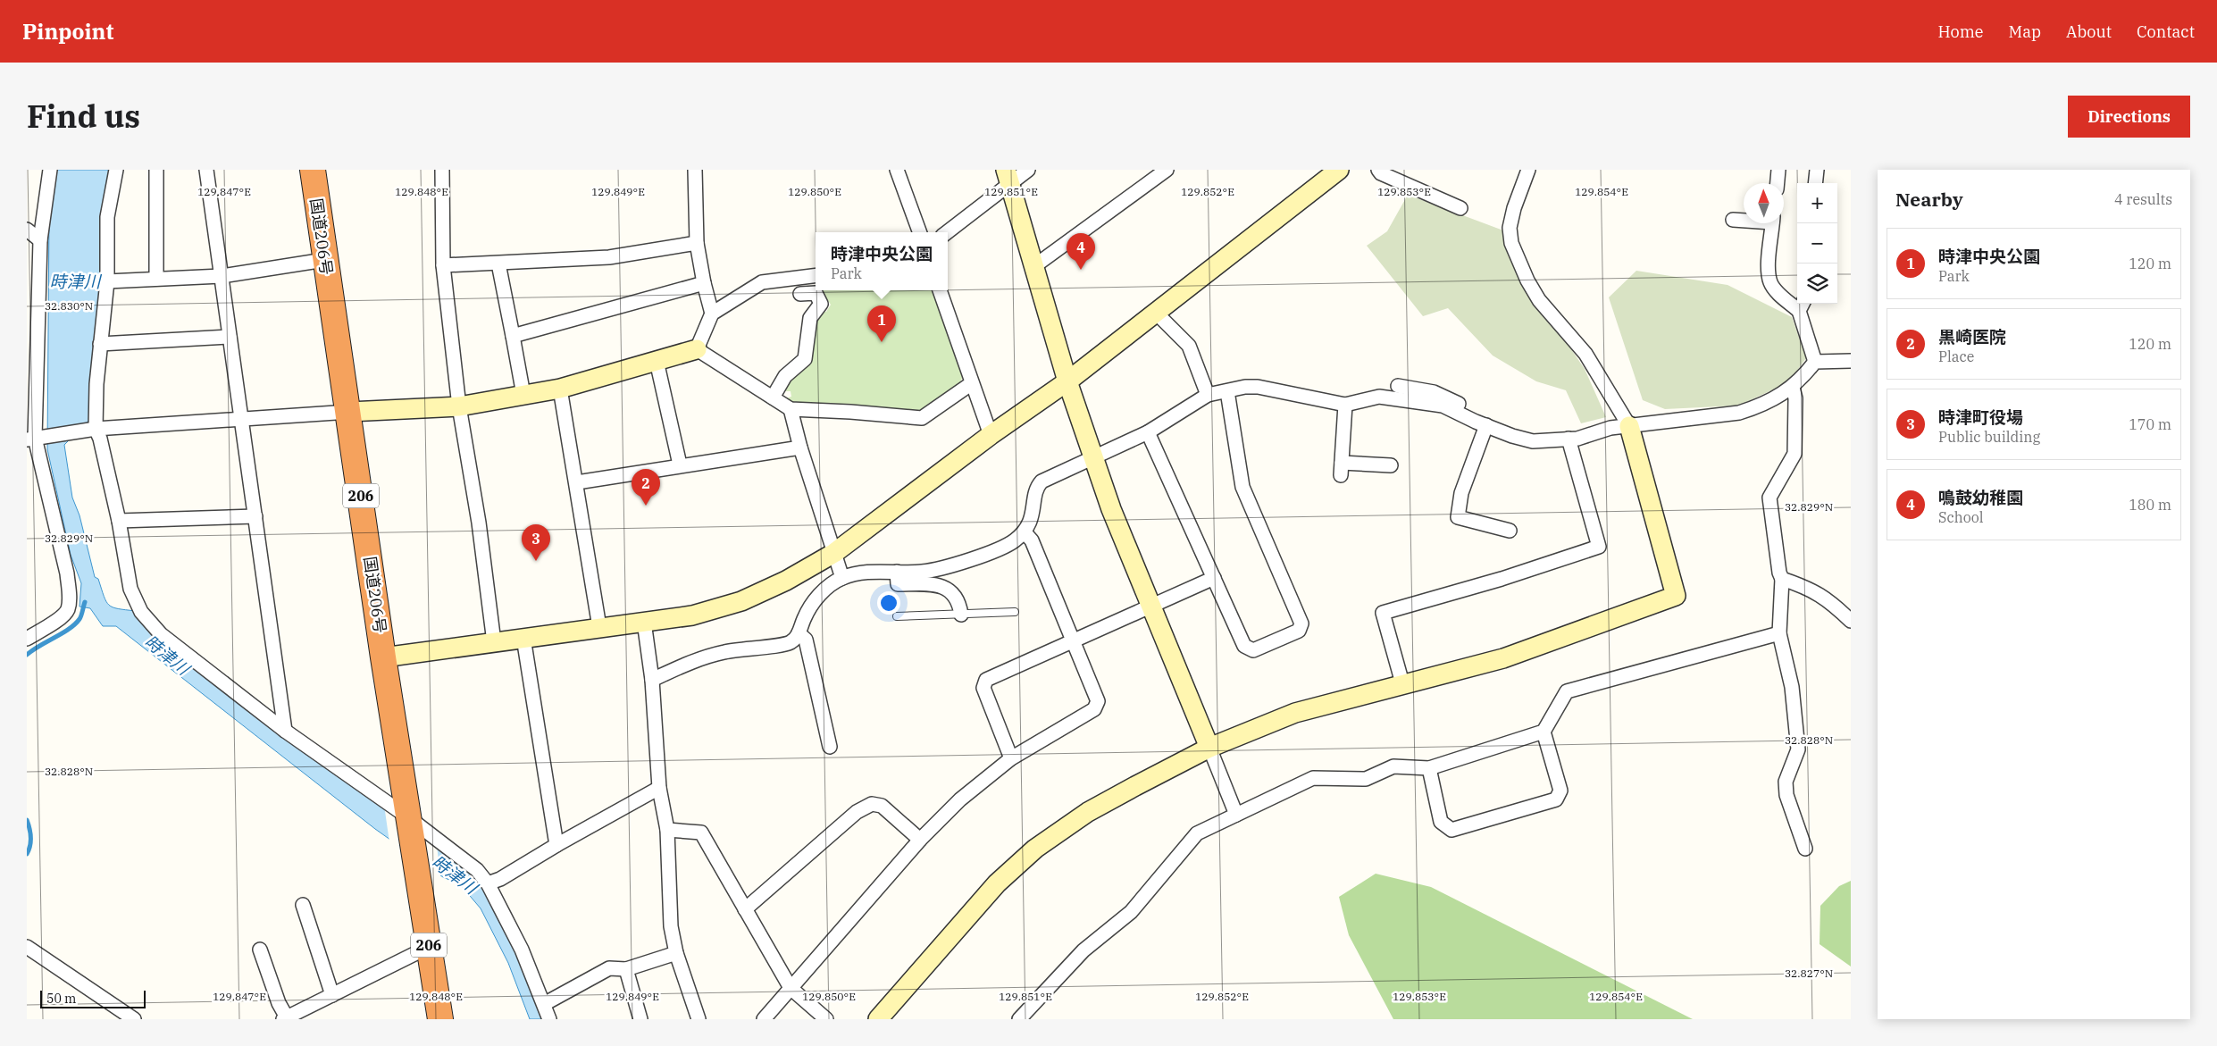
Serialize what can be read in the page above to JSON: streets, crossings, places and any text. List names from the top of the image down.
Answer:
{
  "streets": {
    "highway": ["国道206号", "206"]
  },
  "water": ["時津川"],
  "scale_bar": "50 m",
  "north": "top",
  "page": {
    "header": "Pinpoint",
    "nav": [
      "Home",
      "Map",
      "About",
      "Contact"
    ],
    "title": "Find us",
    "buttons": "Directions",
    "heading": ["Nearby", "4 results"],
    "map_buttons": ["+", "−"],
    "list": [
      {
        "mark": "1",
        "name": "時津中央公園",
        "note": "Park",
        "value": "120 m"
      },
      {
        "mark": "2",
        "name": "黒崎医院",
        "note": "Place",
        "value": "120 m"
      },
      {
        "mark": "3",
        "name": "時津町役場",
        "note": "Public building",
        "value": "170 m"
      },
      {
        "mark": "4",
        "name": "鳴鼓幼稚園",
        "note": "School",
        "value": "180 m"
      }
    ],
    "popup": ["時津中央公園", "Park"],
    "pins": [
      "4",
      "1",
      "2",
      "3"
    ],
    "scale": "50 m"
  },
  "coordinates": [
    "129.847°E",
    "129.848°E",
    "129.849°E",
    "129.850°E",
    "129.851°E",
    "129.852°E",
    "129.853°E",
    "129.854°E",
    "32.830°N",
    "32.829°N",
    "32.828°N",
    "32.827°N"
  ]
}
